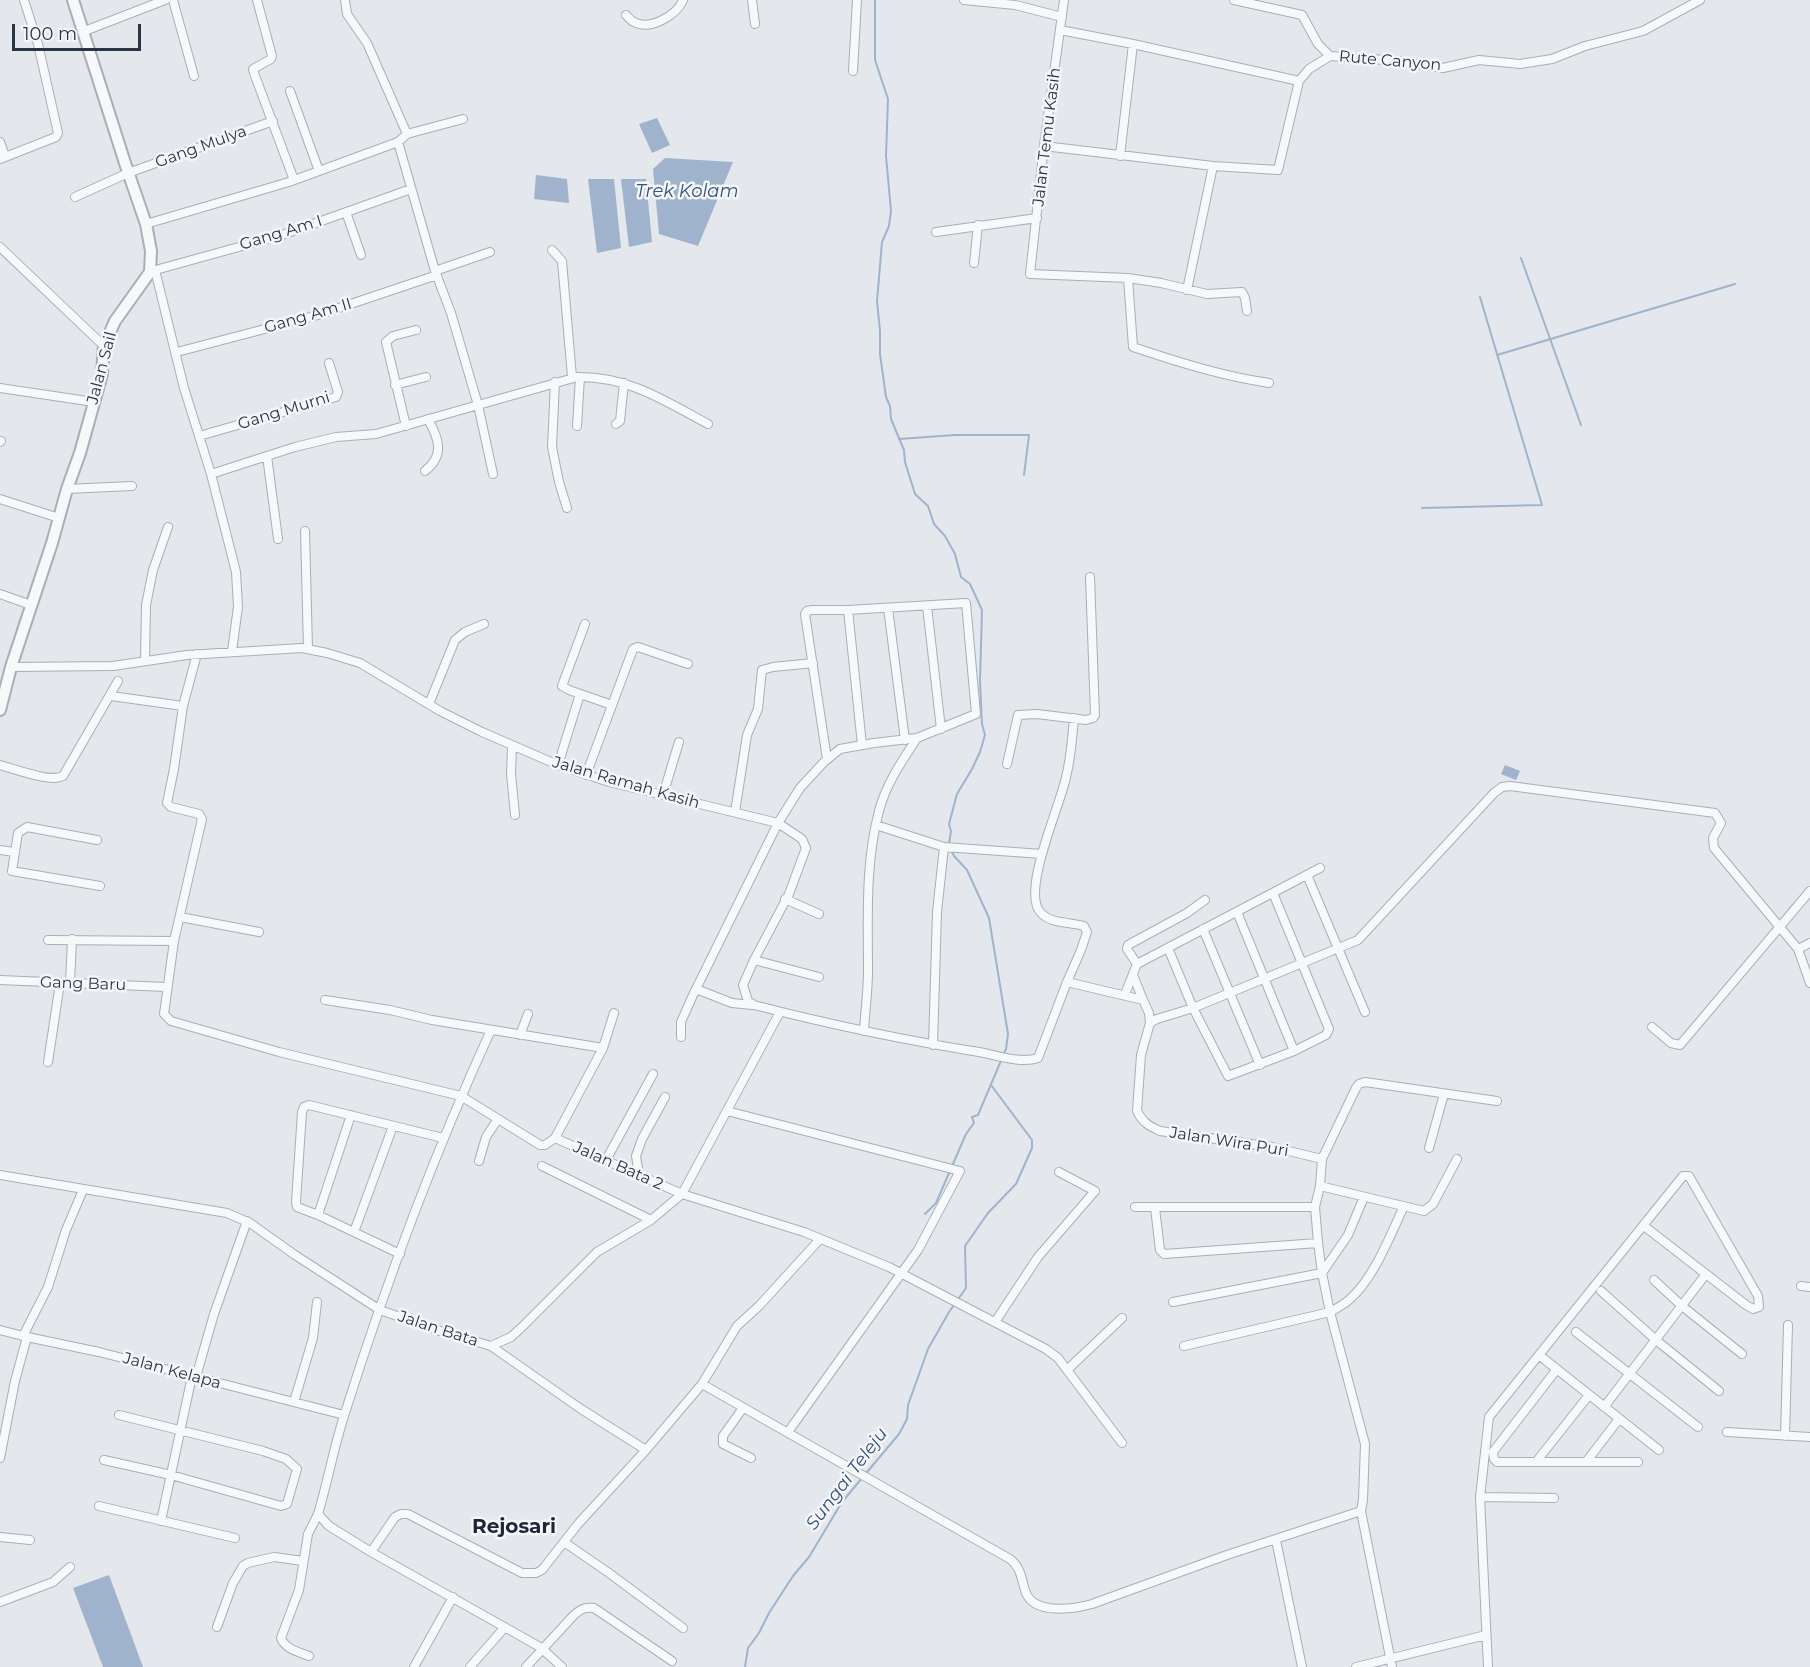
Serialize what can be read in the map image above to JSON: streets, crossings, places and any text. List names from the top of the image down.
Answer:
{
  "streets": {
    "street": [
      "Rute Canyon",
      "Jalan Temu Kasih",
      "Gang Mulya",
      "Gang Am I",
      "Gang Am II",
      "Jalan Sail",
      "Gang Murni",
      "Jalan Ramah Kasih",
      "Gang Baru",
      "Jalan Wira Puri",
      "Jalan Bata 2",
      "Jalan Bata",
      "Jalan Kelapa"
    ]
  },
  "crossings": [
    ["Gang Am I", "Jalan Sail"],
    ["Jalan Sail", "Jalan Ramah Kasih"],
    ["Gang Baru", "Jalan Bata 2"],
    ["Jalan Bata 2", "Jalan Bata"]
  ],
  "districts": ["Rejosari"],
  "water": ["Trek Kolam", "Sungai Teleju"],
  "scale_bar": "100 m"
}
